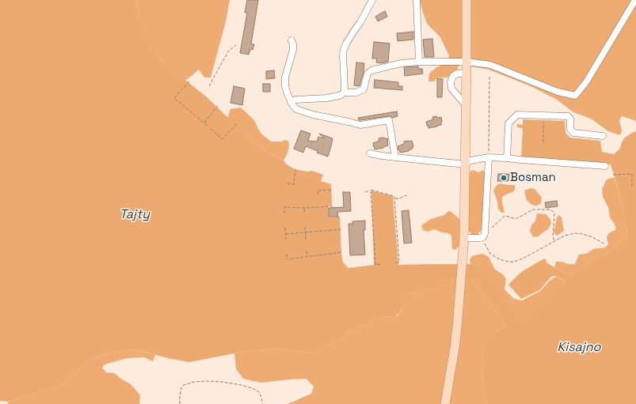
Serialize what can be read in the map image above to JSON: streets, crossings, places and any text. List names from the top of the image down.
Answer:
{
  "water": ["Tajty", "Kisajno"],
  "places": ["Bosman"]
}
